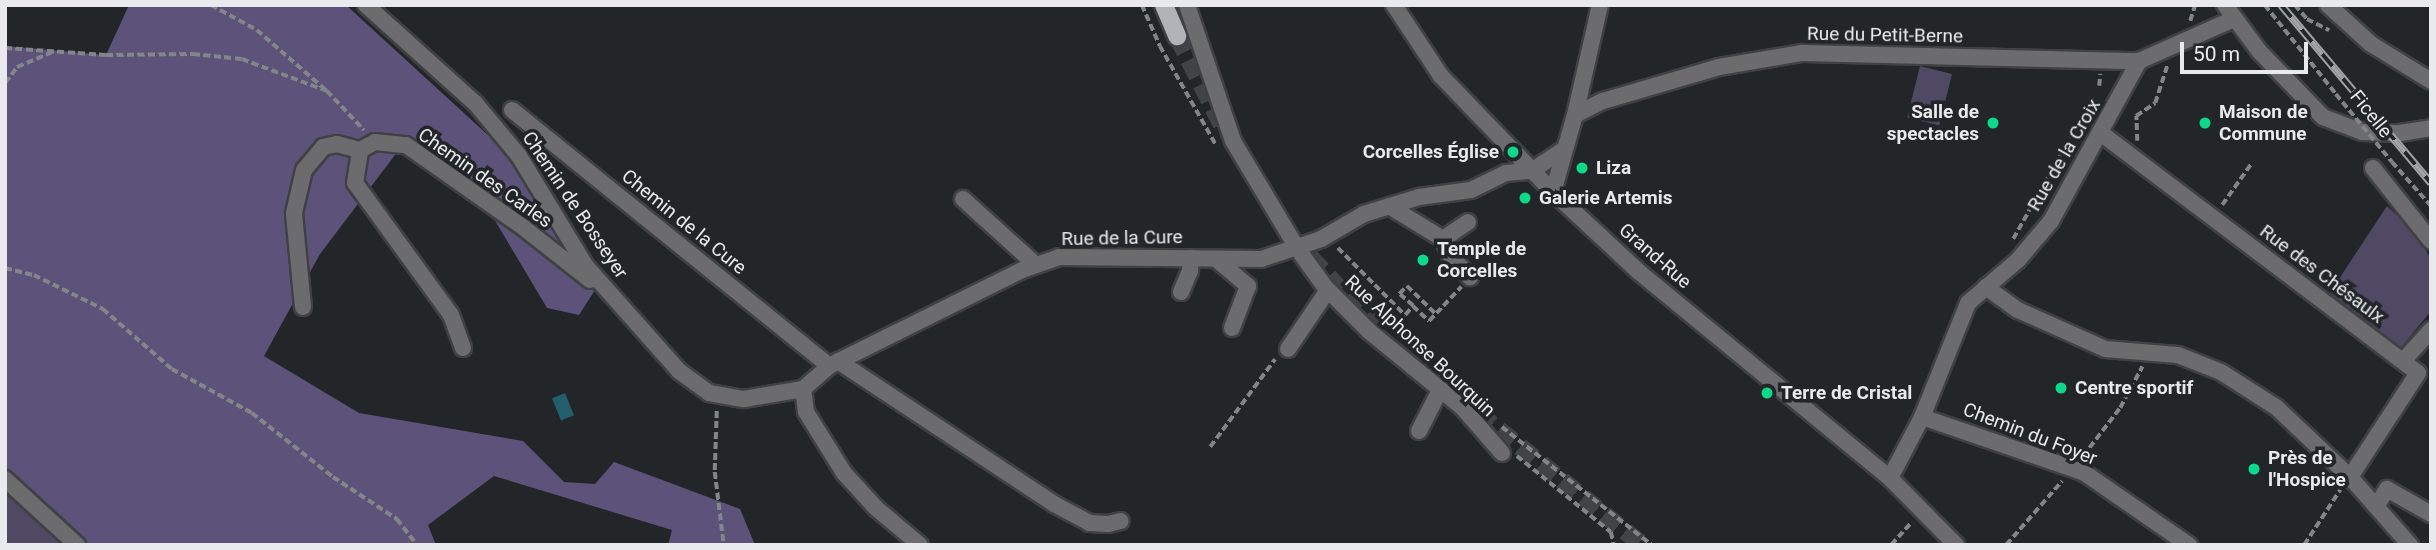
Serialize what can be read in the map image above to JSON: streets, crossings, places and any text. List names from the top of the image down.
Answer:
{
  "streets": {
    "street": [
      "Rue du Petit-Berne",
      "Rue de la Croix",
      "Chemin des Carles",
      "Chemin de Bosseyer",
      "Chemin de la Cure",
      "Rue de la Cure",
      "Grand-Rue",
      "Rue des Chésaulx",
      "Rue Alphonse Bourquin",
      "Chemin du Foyer"
    ],
    "path": ["Ficelle"]
  },
  "crossings": [
    ["Rue du Petit-Berne", "Rue de la Croix"],
    ["Rue de la Croix", "Grand-Rue"],
    ["Rue de la Croix", "Rue des Chésaulx"],
    ["Rue de la Croix", "Chemin du Foyer"],
    ["Chemin des Carles", "Chemin de Bosseyer"],
    ["Chemin de Bosseyer", "Rue de la Cure"],
    ["Chemin de la Cure", "Rue de la Cure"],
    ["Rue de la Cure", "Grand-Rue"],
    ["Rue de la Cure", "Rue Alphonse Bourquin"]
  ],
  "places": [
    "Salle de spectacles",
    "Maison de Commune",
    "Corcelles Église",
    "Liza",
    "Galerie Artemis",
    "Temple de Corcelles",
    "Centre sportif",
    "Terre de Cristal",
    "Près de l'Hospice"
  ],
  "scale_bar": "50 m"
}
